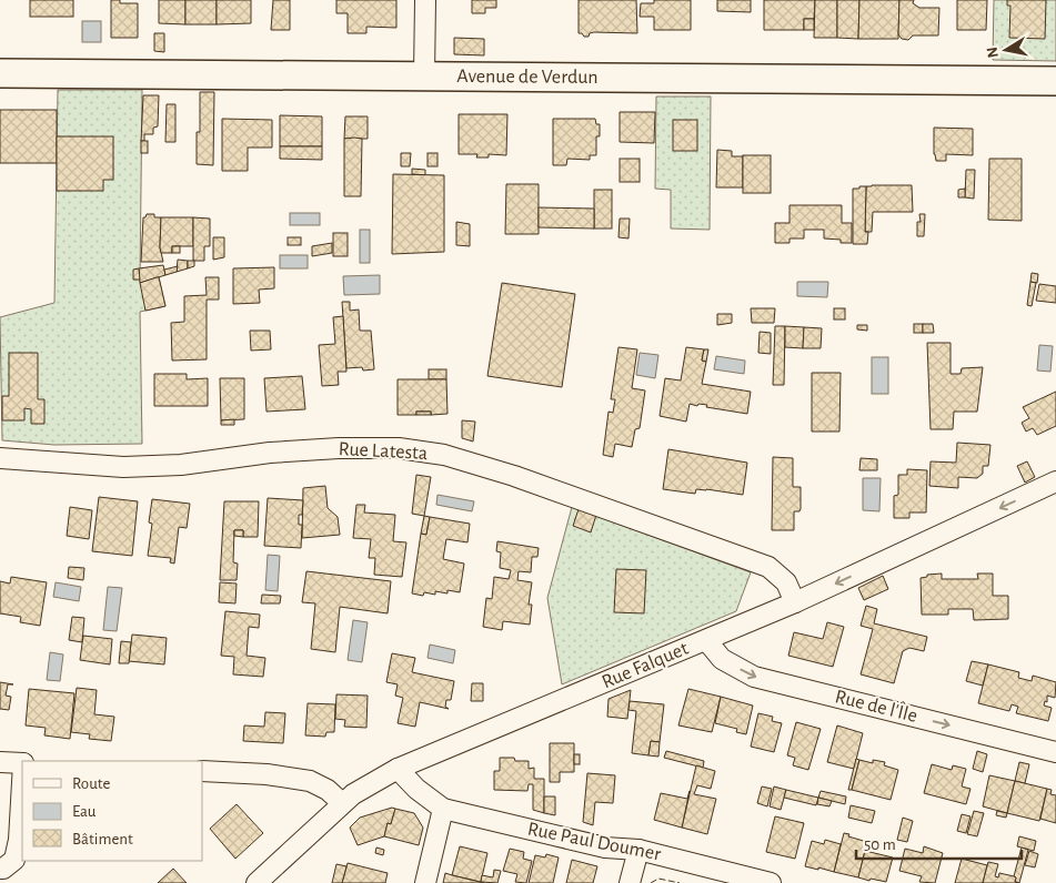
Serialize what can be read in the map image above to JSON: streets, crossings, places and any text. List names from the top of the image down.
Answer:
{
  "streets": {
    "street": [
      "Avenue de Verdun",
      "Rue Latesta",
      "Rue Falquet",
      "Rue de l'Île",
      "Rue Paul Doumer"
    ]
  },
  "crossings": [
    ["Rue Latesta", "Rue Falquet"],
    ["Rue Falquet", "Rue de l'Île"],
    ["Rue Falquet", "Rue Paul Doumer"]
  ],
  "one_way": ["Rue de l'Île"],
  "legend": ["Route", "Eau", "Bâtiment"],
  "scale_bar": "50 m",
  "north": "left"
}
